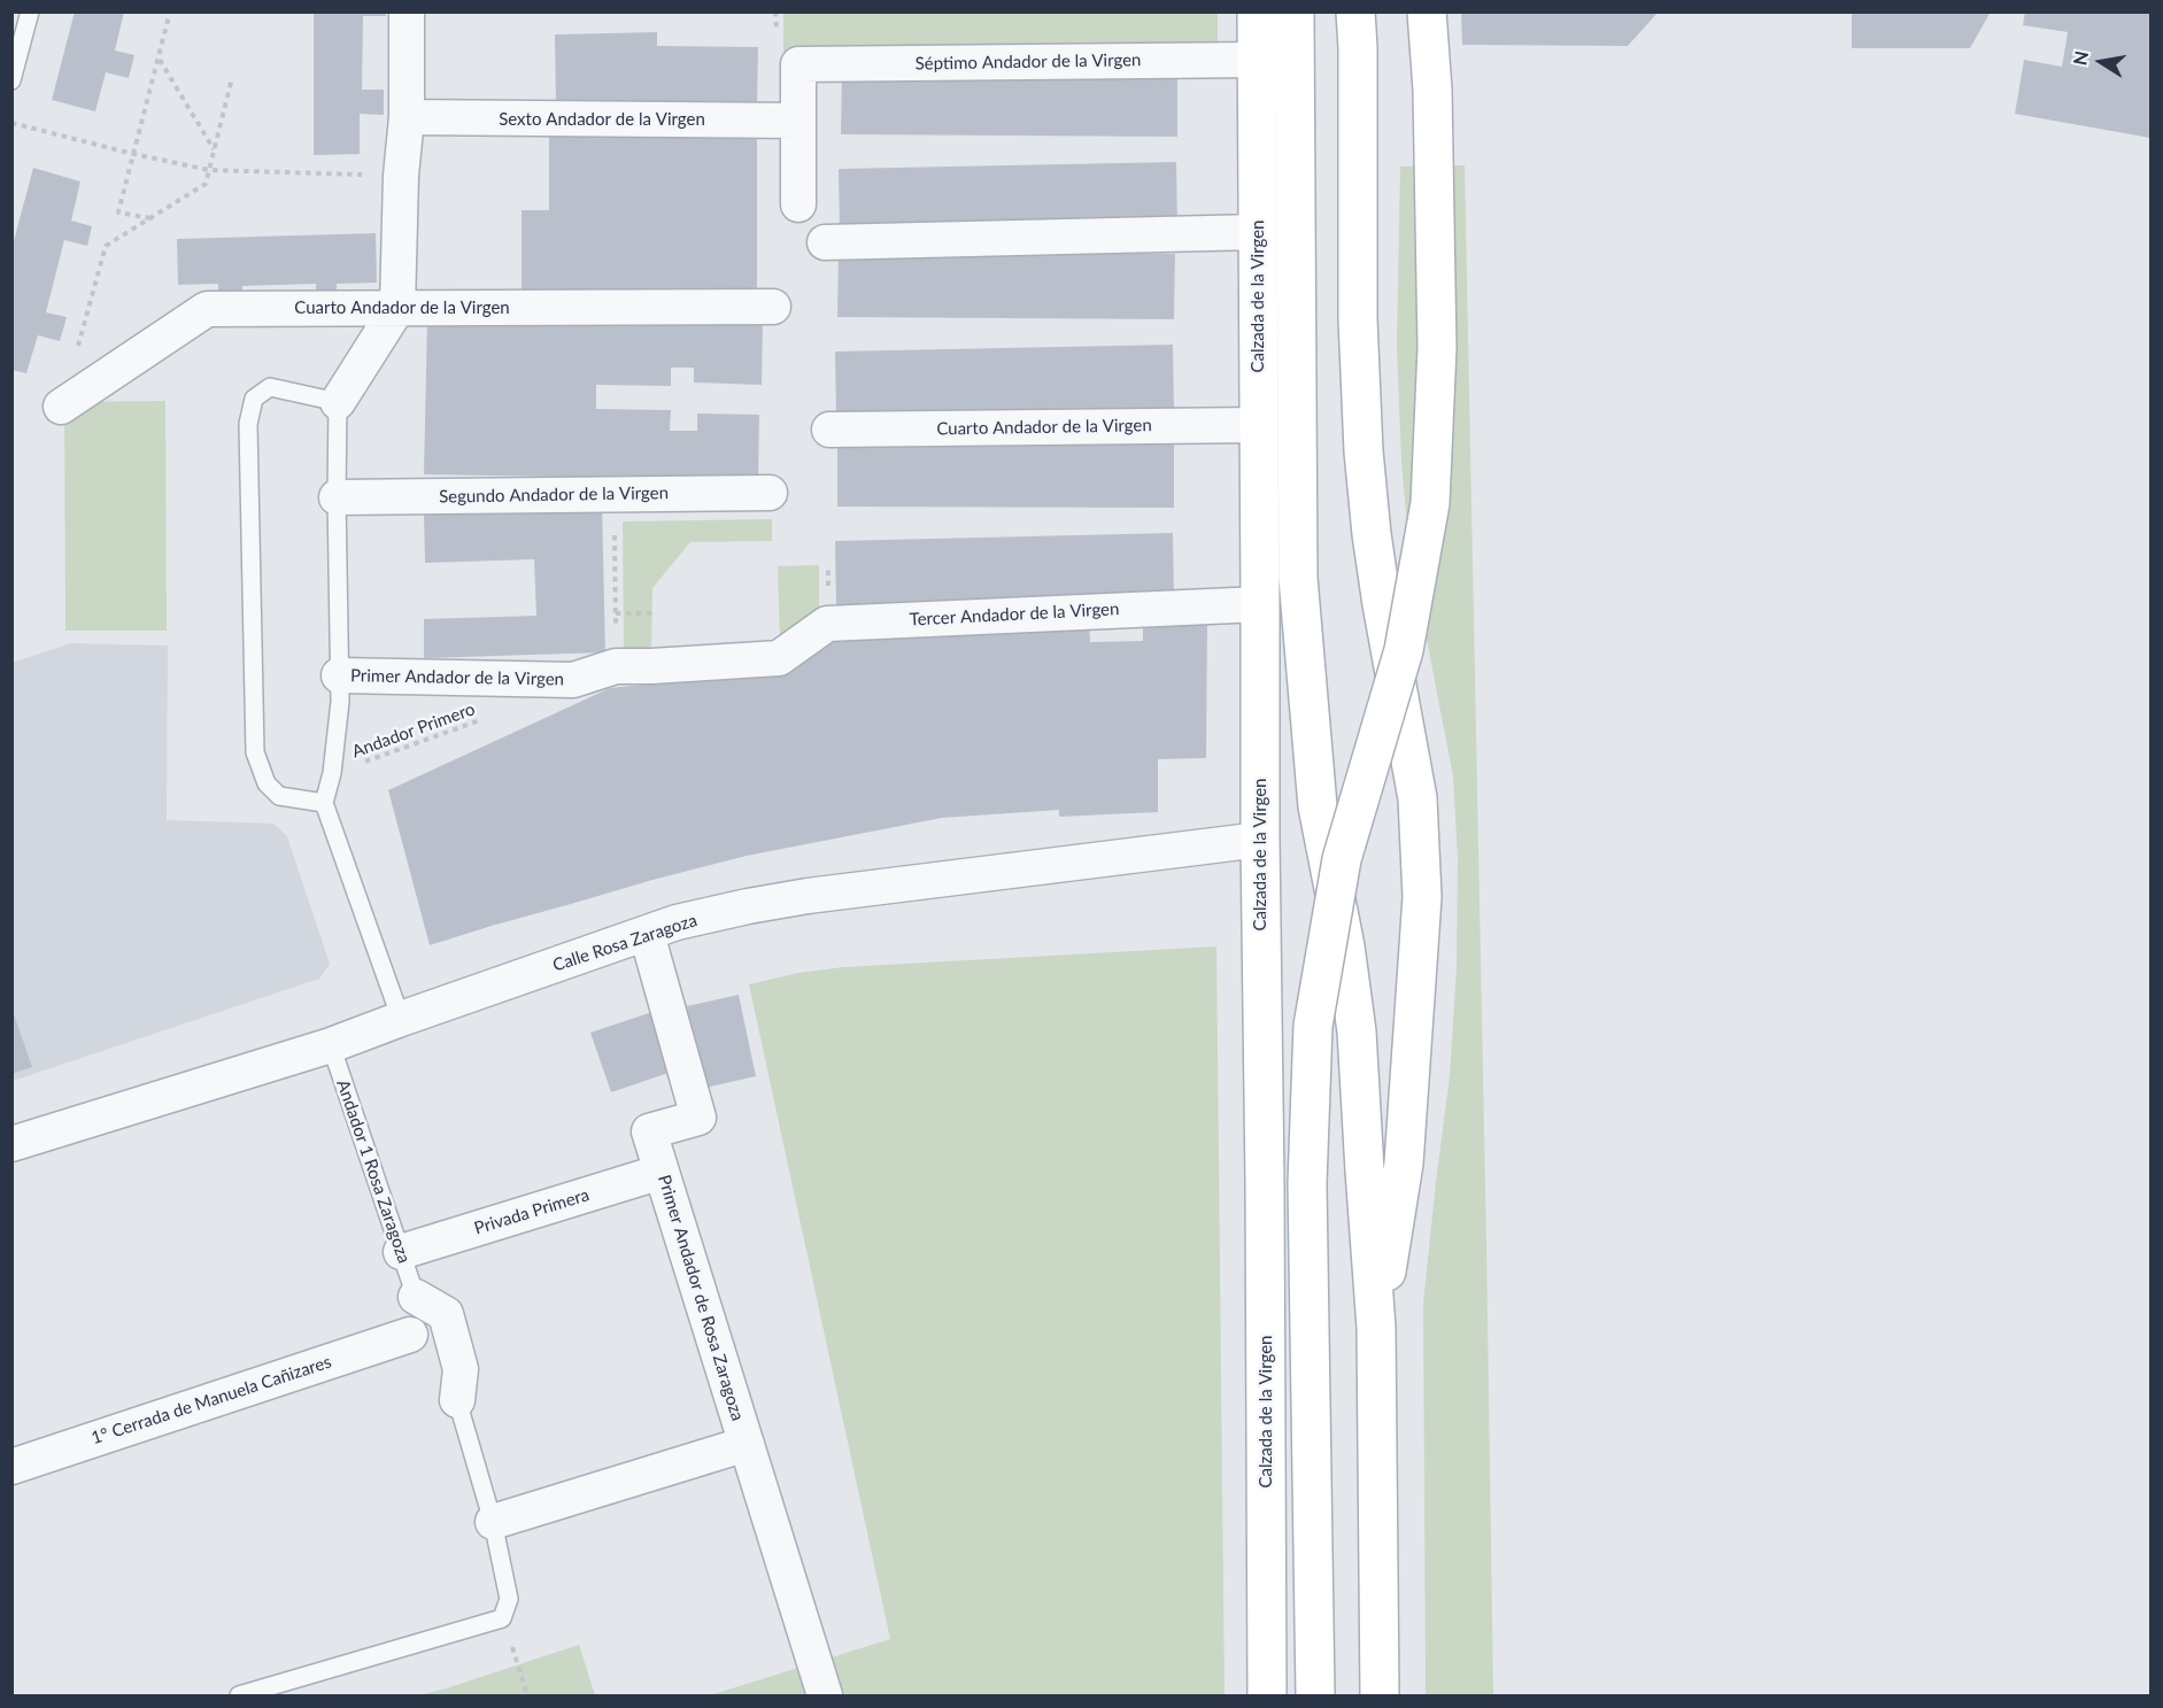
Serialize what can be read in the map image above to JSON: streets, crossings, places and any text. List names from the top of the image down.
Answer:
{
  "streets": {
    "main road": ["Calzada de la Virgen"],
    "street": [
      "Séptimo Andador de la Virgen",
      "Sexto Andador de la Virgen",
      "Cuarto Andador de la Virgen",
      "Segundo Andador de la Virgen",
      "Tercer Andador de la Virgen",
      "Primer Andador de la Virgen",
      "Calle Rosa Zaragoza",
      "Privada Primera",
      "Primer Andador de Rosa Zaragoza",
      "1° Cerrada de Manuela Cañizares"
    ],
    "lane": ["Andador 1 Rosa Zaragoza"],
    "path": ["Andador Primero"]
  },
  "crossings": [
    ["Séptimo Andador de la Virgen", "Sexto Andador de la Virgen"],
    ["Séptimo Andador de la Virgen", "Calzada de la Virgen"],
    ["Calzada de la Virgen", "Cuarto Andador de la Virgen"],
    ["Calzada de la Virgen", "Tercer Andador de la Virgen"],
    ["Calzada de la Virgen", "Calle Rosa Zaragoza"],
    ["Tercer Andador de la Virgen", "Primer Andador de la Virgen"],
    ["Calle Rosa Zaragoza", "Andador 1 Rosa Zaragoza"],
    ["Calle Rosa Zaragoza", "Primer Andador de Rosa Zaragoza"],
    ["Andador 1 Rosa Zaragoza", "Privada Primera"],
    ["Privada Primera", "Primer Andador de Rosa Zaragoza"]
  ],
  "north": "left"
}
